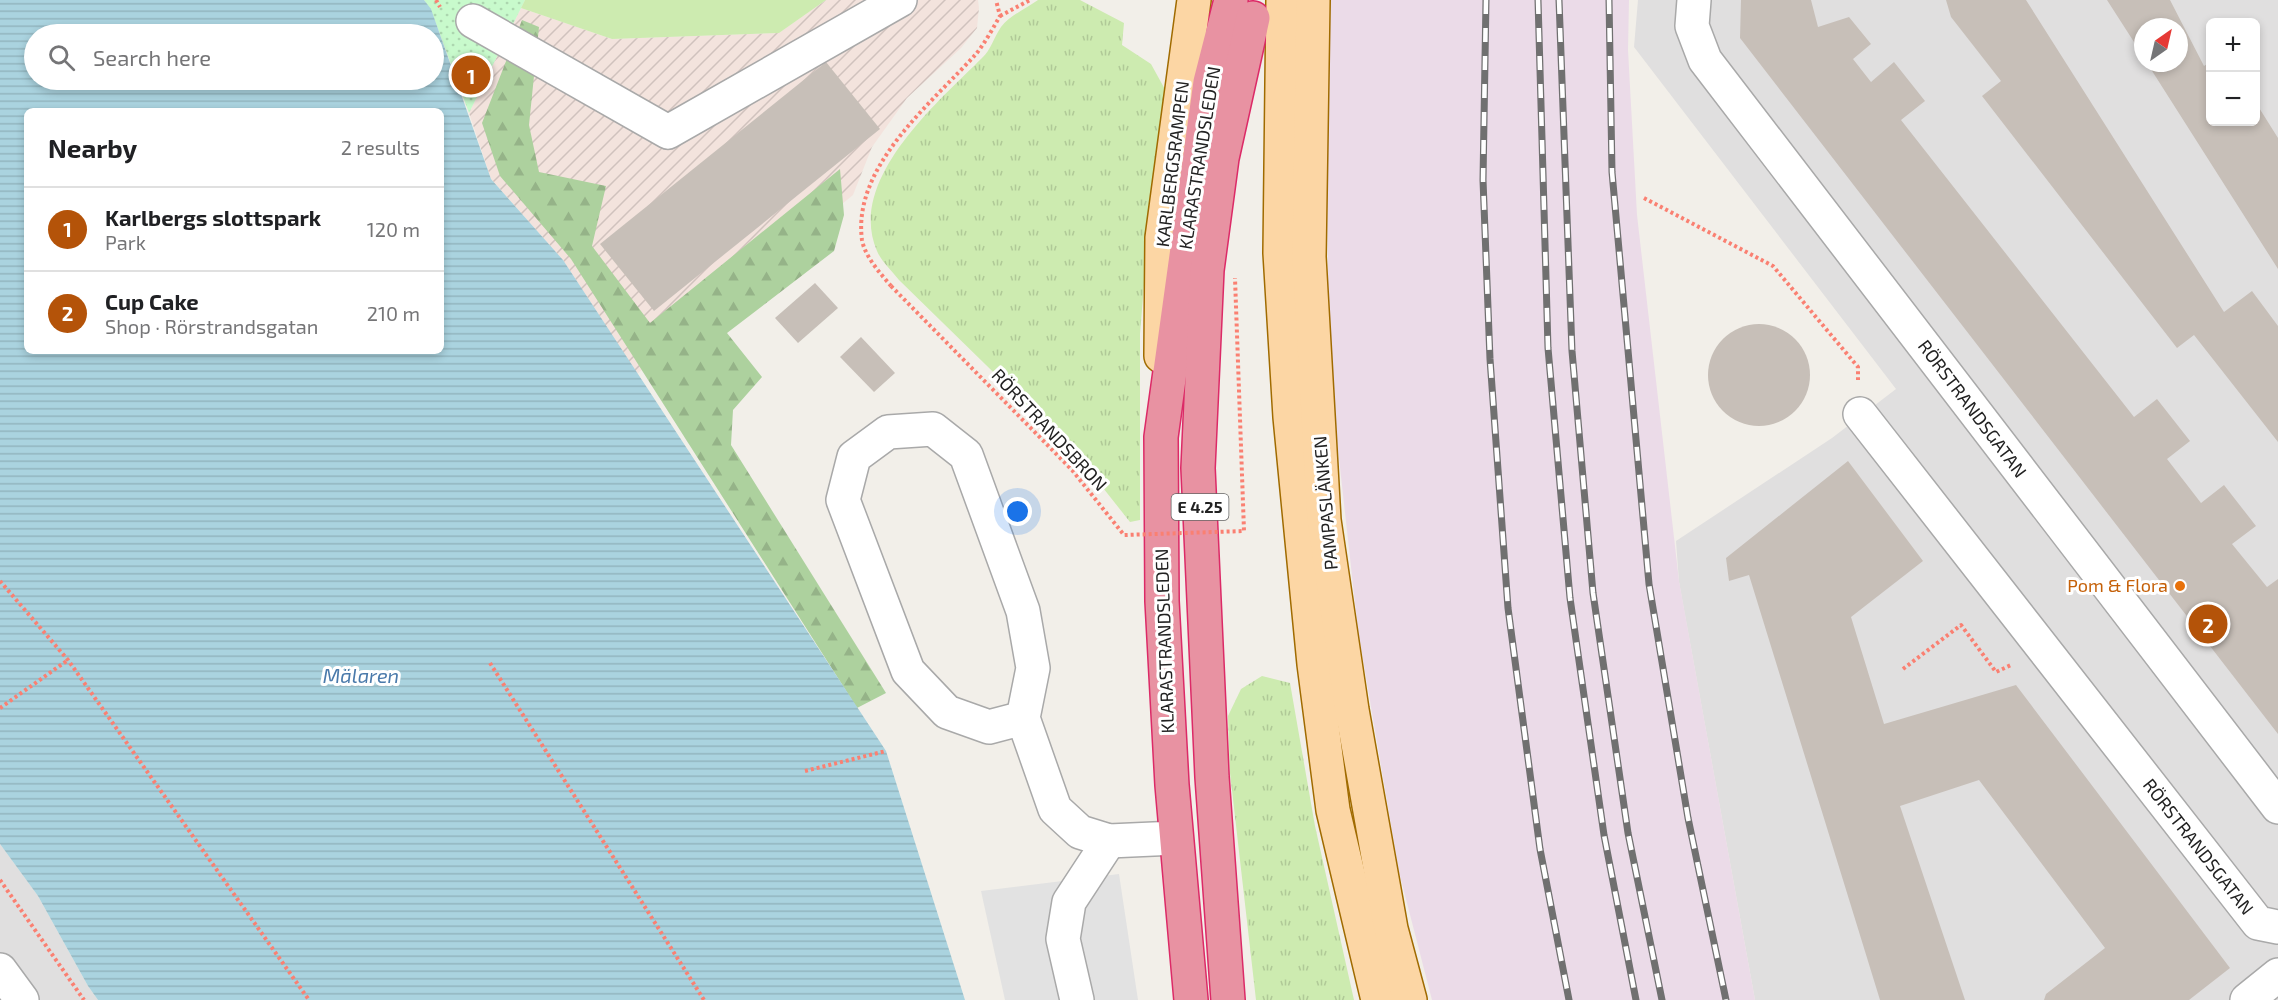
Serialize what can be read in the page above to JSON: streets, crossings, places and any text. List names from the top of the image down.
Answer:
{
  "streets": {
    "highway": ["KLARASTRANDSLEDEN", "E 4.25"],
    "main road": ["KARLBERGSRAMPEN", "PAMPASLÄNKEN"],
    "street": ["RÖRSTRANDSGATAN"],
    "path": ["RÖRSTRANDSBRON"]
  },
  "crossings": [
    ["KLARASTRANDSLEDEN", "KARLBERGSRAMPEN"]
  ],
  "water": ["Mälaren"],
  "places": ["Pom & Flora"],
  "north": "top right",
  "page": {
    "map_buttons": ["+", "−"],
    "search": "Search here",
    "pins": ["1", "2"],
    "heading": ["Nearby", "2 results"],
    "list": [
      {
        "mark": "1",
        "name": "Karlbergs slottspark",
        "note": "Park",
        "value": "120 m"
      },
      {
        "mark": "2",
        "name": "Cup Cake",
        "note": "Shop · Rörstrandsgatan",
        "value": "210 m"
      }
    ]
  }
}
